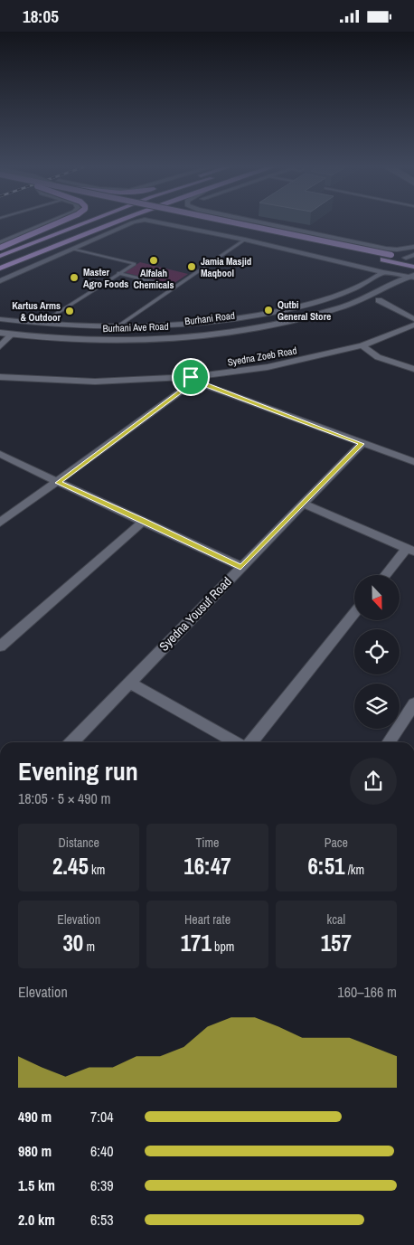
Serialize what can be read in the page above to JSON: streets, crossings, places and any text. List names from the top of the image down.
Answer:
{
  "streets": {
    "street": [
      "Burhani Road",
      "Burhani Ave Road",
      "Syedna Zoeb Road",
      "Syedna Yousuf Road"
    ]
  },
  "places": [
    "Alfalah Chemicals",
    "Jamia Masjid Maqbool",
    "Master Agro Foods",
    "Qutbi General Store",
    "Kartus Arms & Outdoor"
  ],
  "north": "bottom",
  "page": {
    "status": "18:05",
    "heading": ["Evening run", "18:05 · 5 × 490 m"],
    "stats": [
      ["Distance", "2.45 km"],
      ["Time", "16:47"],
      ["Pace", "6:51 /km"],
      ["Elevation", "30 m"],
      ["Heart rate", "171 bpm"],
      ["kcal", "157"]
    ],
    "chart": ["Elevation", "160–166 m"],
    "list": [
      {
        "name": "490 m",
        "note": "7:04"
      },
      {
        "name": "980 m",
        "note": "6:40"
      },
      {
        "name": "1.5 km",
        "note": "6:39"
      },
      {
        "name": "2.0 km",
        "note": "6:53"
      }
    ]
  }
}
